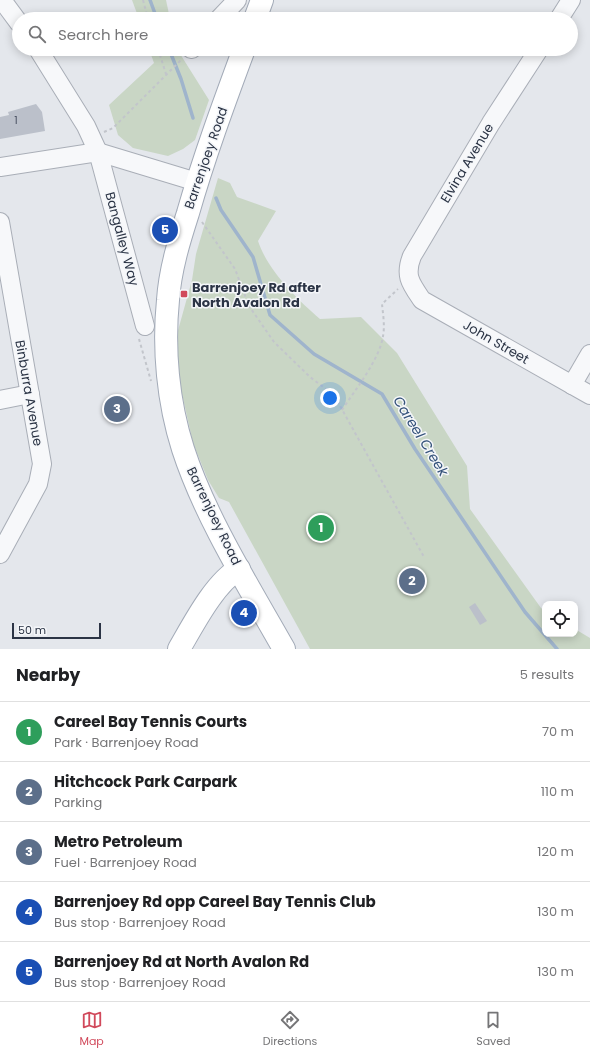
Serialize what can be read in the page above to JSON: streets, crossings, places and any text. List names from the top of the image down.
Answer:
{
  "streets": {
    "main road": ["Barrenjoey Road"],
    "street": [
      "Elvina Avenue",
      "Bangalley Way",
      "John Street",
      "Binburra Avenue"
    ]
  },
  "crossings": [
    ["Elvina Avenue", "John Street"]
  ],
  "water": ["Careel Creek"],
  "places": {
    "transit": ["Barrenjoey Rd after North Avalon Rd"]
  },
  "house_numbers": ["1"],
  "scale_bar": "50 m",
  "page": {
    "search": "Search here",
    "pins": [
      "5",
      "3",
      "1",
      "2",
      "4"
    ],
    "scale": "50 m",
    "heading": ["Nearby", "5 results"],
    "list": [
      {
        "mark": "1",
        "name": "Careel Bay Tennis Courts",
        "note": "Park · Barrenjoey Road",
        "value": "70 m"
      },
      {
        "mark": "2",
        "name": "Hitchcock Park Carpark",
        "note": "Parking",
        "value": "110 m"
      },
      {
        "mark": "3",
        "name": "Metro Petroleum",
        "note": "Fuel · Barrenjoey Road",
        "value": "120 m"
      },
      {
        "mark": "4",
        "name": "Barrenjoey Rd opp Careel Bay Tennis Club",
        "note": "Bus stop · Barrenjoey Road",
        "value": "130 m"
      },
      {
        "mark": "5",
        "name": "Barrenjoey Rd at North Avalon Rd",
        "note": "Bus stop · Barrenjoey Road",
        "value": "130 m"
      }
    ],
    "nav": ["Map", "Directions", "Saved"]
  }
}
